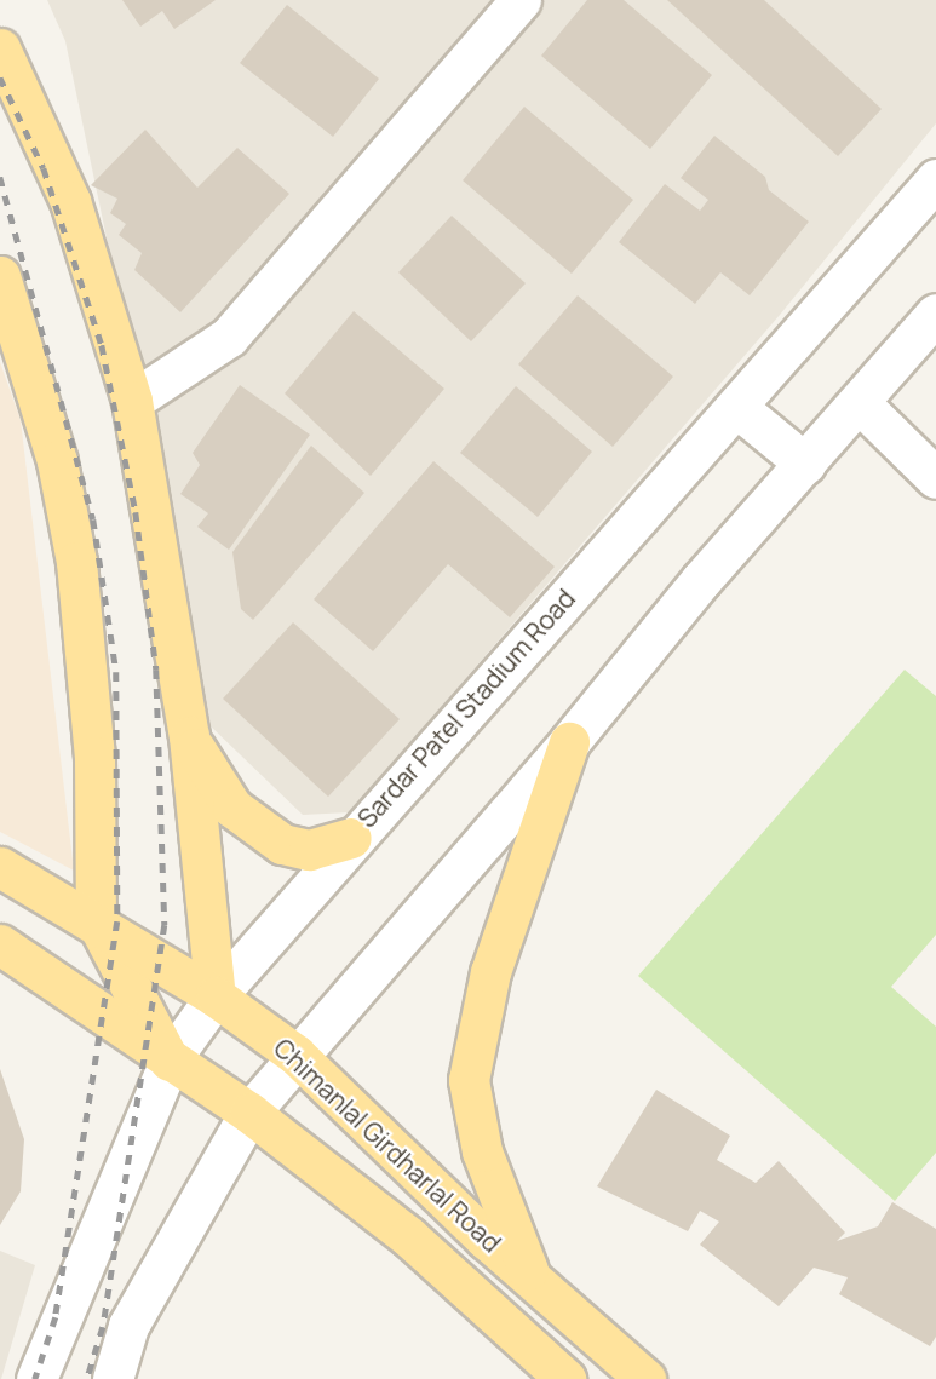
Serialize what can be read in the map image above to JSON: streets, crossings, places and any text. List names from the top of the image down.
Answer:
{
  "streets": {
    "main road": ["Chimanlal Girdharlal Road"],
    "street": ["Sardar Patel Stadium Road"]
  },
  "crossings": [
    ["Sardar Patel Stadium Road", "Chimanlal Girdharlal Road"]
  ]
}
